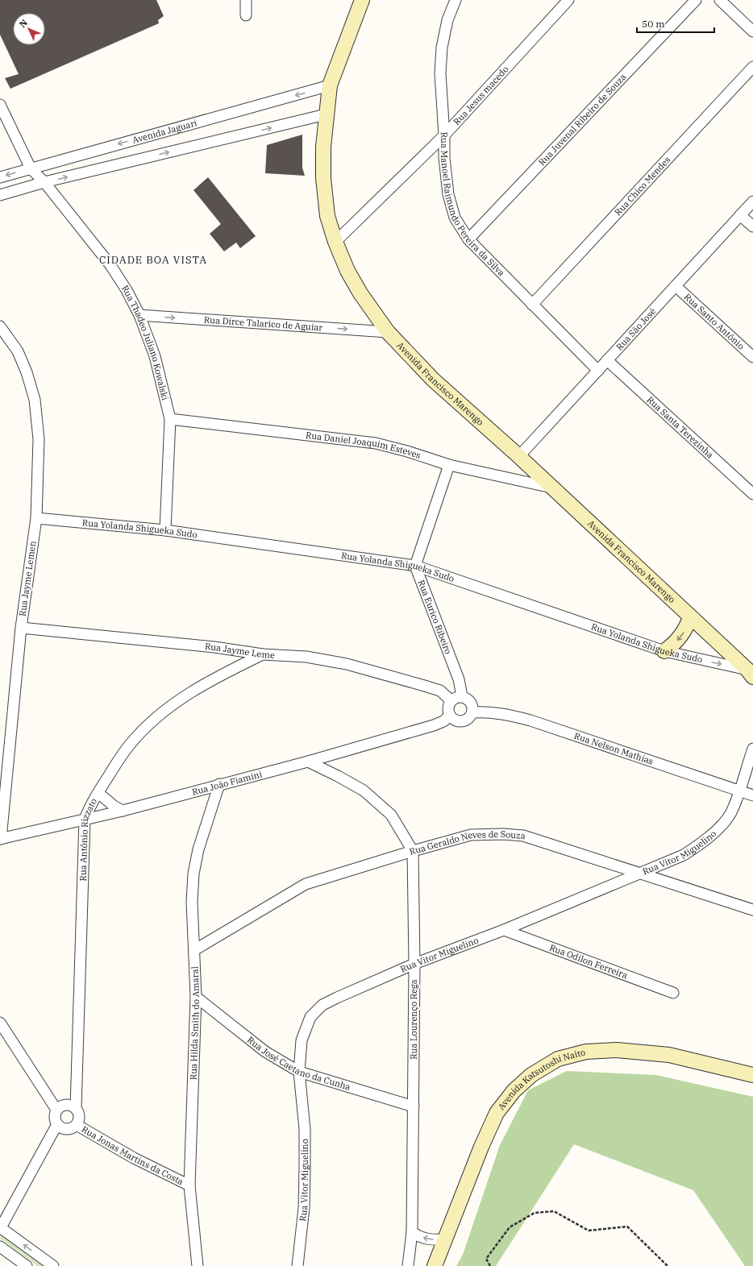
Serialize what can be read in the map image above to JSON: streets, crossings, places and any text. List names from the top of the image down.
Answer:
{
  "streets": {
    "main road": ["Avenida Francisco Marengo", "Avenida Katsutoshi Naito"],
    "street": [
      "Rua Jesus macedo",
      "Rua Juvenal Ribeiro de Souza",
      "Avenida Jaguari",
      "Rua Chico Mendes",
      "Rua Manoel Raimundo Pereira da Silva",
      "Rua Santo Antônio",
      "Rua Dirce Talarico de Aguiar",
      "Rua São José",
      "Rua Thadeo Juliano Kowalski",
      "Rua Santa Terezinha",
      "Rua Daniel Joaquim Esteves",
      "Rua Yolanda Shigueka Sudo",
      "Rua Jayme Lemen",
      "Rua Eurico Ribeiro",
      "Rua Jayme Leme",
      "Rua Nelson Mathias",
      "Rua João Fiamini",
      "Rua Antônio Rizzato",
      "Rua Geraldo Neves de Souza",
      "Rua Vitor Miguelino",
      "Rua Odilon Ferreira",
      "Rua Lourenço Rega",
      "Rua Hilda Smith do Amaral",
      "Rua José Caetano da Cunha",
      "Rua Jonas Martins da Costa"
    ]
  },
  "crossings": [
    ["Rua Jesus macedo", "Rua Manoel Raimundo Pereira da Silva"],
    ["Rua Jesus macedo", "Avenida Francisco Marengo"],
    ["Rua Juvenal Ribeiro de Souza", "Rua Manoel Raimundo Pereira da Silva"],
    ["Avenida Jaguari", "Rua Thadeo Juliano Kowalski"],
    ["Avenida Jaguari", "Avenida Francisco Marengo"],
    ["Rua Chico Mendes", "Rua Manoel Raimundo Pereira da Silva"],
    ["Rua Manoel Raimundo Pereira da Silva", "Rua São José"],
    ["Rua Santo Antônio", "Rua São José"],
    ["Rua Dirce Talarico de Aguiar", "Rua Thadeo Juliano Kowalski"],
    ["Rua Dirce Talarico de Aguiar", "Avenida Francisco Marengo"],
    ["Rua São José", "Avenida Francisco Marengo"],
    ["Rua São José", "Rua Santa Terezinha"],
    ["Rua Thadeo Juliano Kowalski", "Rua Daniel Joaquim Esteves"],
    ["Rua Thadeo Juliano Kowalski", "Rua Yolanda Shigueka Sudo"],
    ["Avenida Francisco Marengo", "Rua Daniel Joaquim Esteves"],
    ["Avenida Francisco Marengo", "Rua Yolanda Shigueka Sudo"],
    ["Rua Yolanda Shigueka Sudo", "Rua Jayme Lemen"],
    ["Rua Yolanda Shigueka Sudo", "Rua Eurico Ribeiro"],
    ["Rua Jayme Lemen", "Rua Jayme Leme"],
    ["Rua Jayme Lemen", "Rua João Fiamini"],
    ["Rua Eurico Ribeiro", "Rua Jayme Leme"],
    ["Rua Eurico Ribeiro", "Rua Nelson Mathias"],
    ["Rua Eurico Ribeiro", "Rua João Fiamini"],
    ["Rua Jayme Leme", "Rua Nelson Mathias"],
    ["Rua Jayme Leme", "Rua João Fiamini"],
    ["Rua Jayme Leme", "Rua Antônio Rizzato"],
    ["Rua Nelson Mathias", "Rua João Fiamini"],
    ["Rua Nelson Mathias", "Rua Vitor Miguelino"],
    ["Rua João Fiamini", "Rua Antônio Rizzato"],
    ["Rua João Fiamini", "Rua Hilda Smith do Amaral"],
    ["Rua Antônio Rizzato", "Rua Jonas Martins da Costa"],
    ["Rua Geraldo Neves de Souza", "Rua Vitor Miguelino"],
    ["Rua Geraldo Neves de Souza", "Rua Lourenço Rega"],
    ["Rua Geraldo Neves de Souza", "Rua Hilda Smith do Amaral"],
    ["Rua Vitor Miguelino", "Rua Odilon Ferreira"],
    ["Rua Vitor Miguelino", "Rua Lourenço Rega"],
    ["Rua Vitor Miguelino", "Rua José Caetano da Cunha"],
    ["Rua Lourenço Rega", "Rua José Caetano da Cunha"],
    ["Rua Hilda Smith do Amaral", "Rua José Caetano da Cunha"],
    ["Rua Hilda Smith do Amaral", "Rua Jonas Martins da Costa"]
  ],
  "one_way": ["Rua Dirce Talarico de Aguiar"],
  "districts": ["CIDADE BOA VISTA"],
  "scale_bar": "50 m",
  "north": "top left"
}
